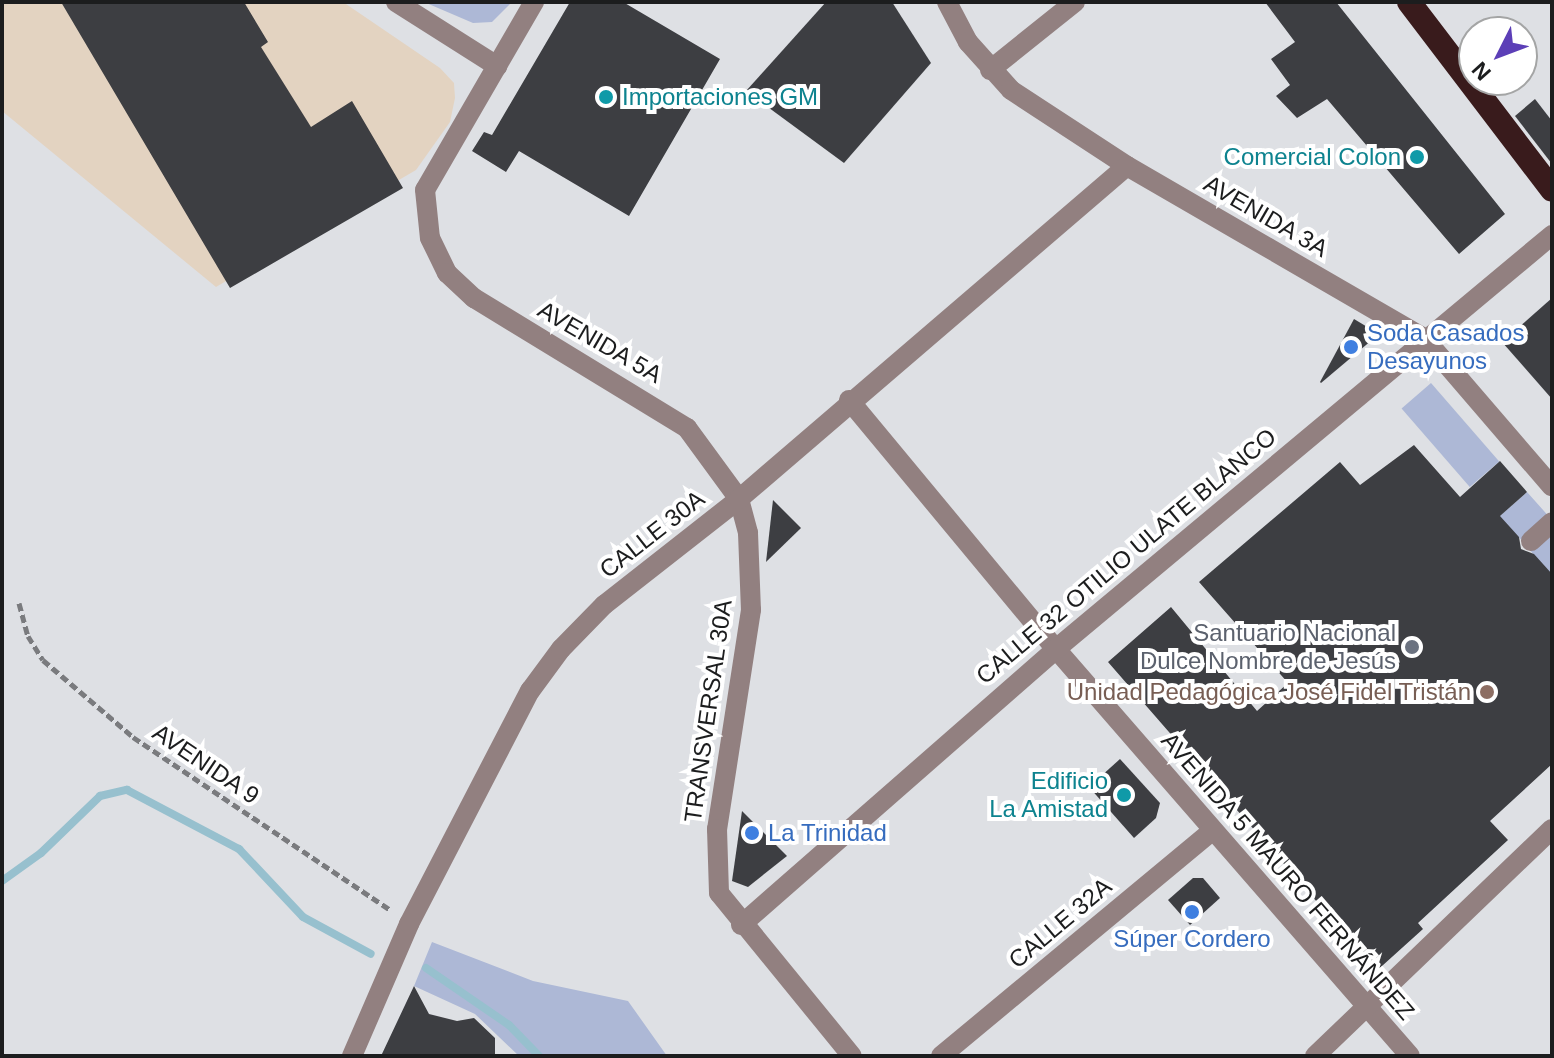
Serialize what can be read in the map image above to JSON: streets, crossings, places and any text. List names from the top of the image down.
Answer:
{
  "streets": {
    "street": [
      "AVENIDA 3A",
      "AVENIDA 5A",
      "CALLE 30A",
      "CALLE 32 OTILIO ULATE BLANCO",
      "TRANSVERSAL 30A",
      "AVENIDA 5 MAURO FERNÁNDEZ",
      "CALLE 32A"
    ],
    "path": ["AVENIDA 9"]
  },
  "crossings": [
    ["AVENIDA 3A", "CALLE 30A"],
    ["AVENIDA 3A", "CALLE 32 OTILIO ULATE BLANCO"],
    ["AVENIDA 5A", "CALLE 30A"],
    ["AVENIDA 5A", "TRANSVERSAL 30A"],
    ["CALLE 30A", "TRANSVERSAL 30A"],
    ["CALLE 30A", "AVENIDA 9"],
    ["CALLE 30A", "AVENIDA 5 MAURO FERNÁNDEZ"],
    ["CALLE 32 OTILIO ULATE BLANCO", "TRANSVERSAL 30A"],
    ["CALLE 32 OTILIO ULATE BLANCO", "AVENIDA 5 MAURO FERNÁNDEZ"],
    ["AVENIDA 5 MAURO FERNÁNDEZ", "CALLE 32A"]
  ],
  "places": [
    "Importaciones GM",
    "Comercial Colon",
    "Soda Casados Desayunos",
    "Santuario Nacional Dulce Nombre de Jesús",
    "Unidad Pedagógica José Fidel Tristán",
    "Edificio La Amistad",
    "La Trinidad",
    "Súper Cordero"
  ],
  "north": "bottom left"
}
